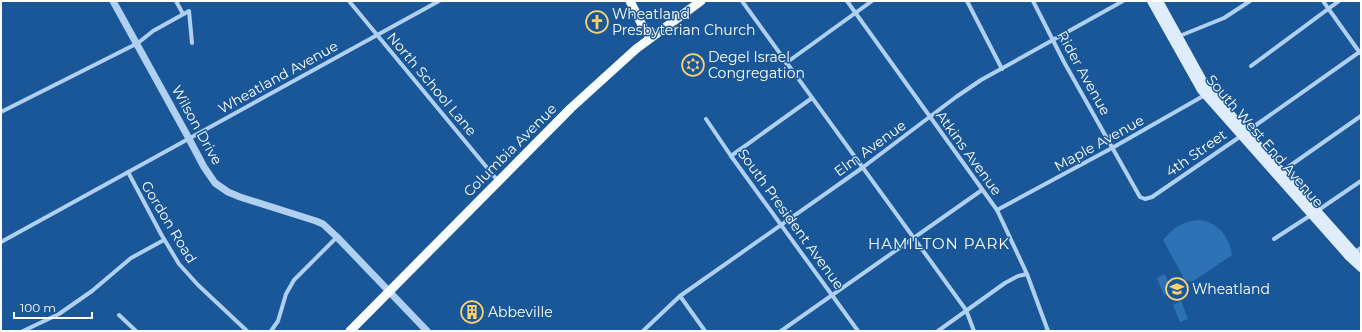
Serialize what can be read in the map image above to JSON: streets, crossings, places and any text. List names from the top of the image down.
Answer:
{
  "streets": {
    "main road": ["South West End Avenue", "Columbia Avenue"],
    "street": [
      "Rider Avenue",
      "Wheatland Avenue",
      "North School Lane",
      "Wilson Drive",
      "Maple Avenue",
      "Elm Avenue",
      "Atkins Avenue",
      "4th Street",
      "South President Avenue",
      "Gordon Road"
    ]
  },
  "crossings": [
    ["Rider Avenue", "Maple Avenue"],
    ["Rider Avenue", "Elm Avenue"],
    ["Rider Avenue", "4th Street"],
    ["Wheatland Avenue", "North School Lane"],
    ["Wheatland Avenue", "Wilson Drive"],
    ["Wheatland Avenue", "Gordon Road"],
    ["North School Lane", "Columbia Avenue"],
    ["Wilson Drive", "Columbia Avenue"],
    ["South West End Avenue", "Maple Avenue"],
    ["South West End Avenue", "4th Street"],
    ["Maple Avenue", "Atkins Avenue"],
    ["Elm Avenue", "Atkins Avenue"],
    ["Elm Avenue", "South President Avenue"]
  ],
  "districts": ["HAMILTON PARK"],
  "places": {
    "church": ["Wheatland Presbyterian Church"],
    "synagogue": ["Degel Israel Congregation"],
    "school or university": ["Wheatland"],
    "building": ["Abbeville"]
  },
  "scale_bar": "100 m"
}
